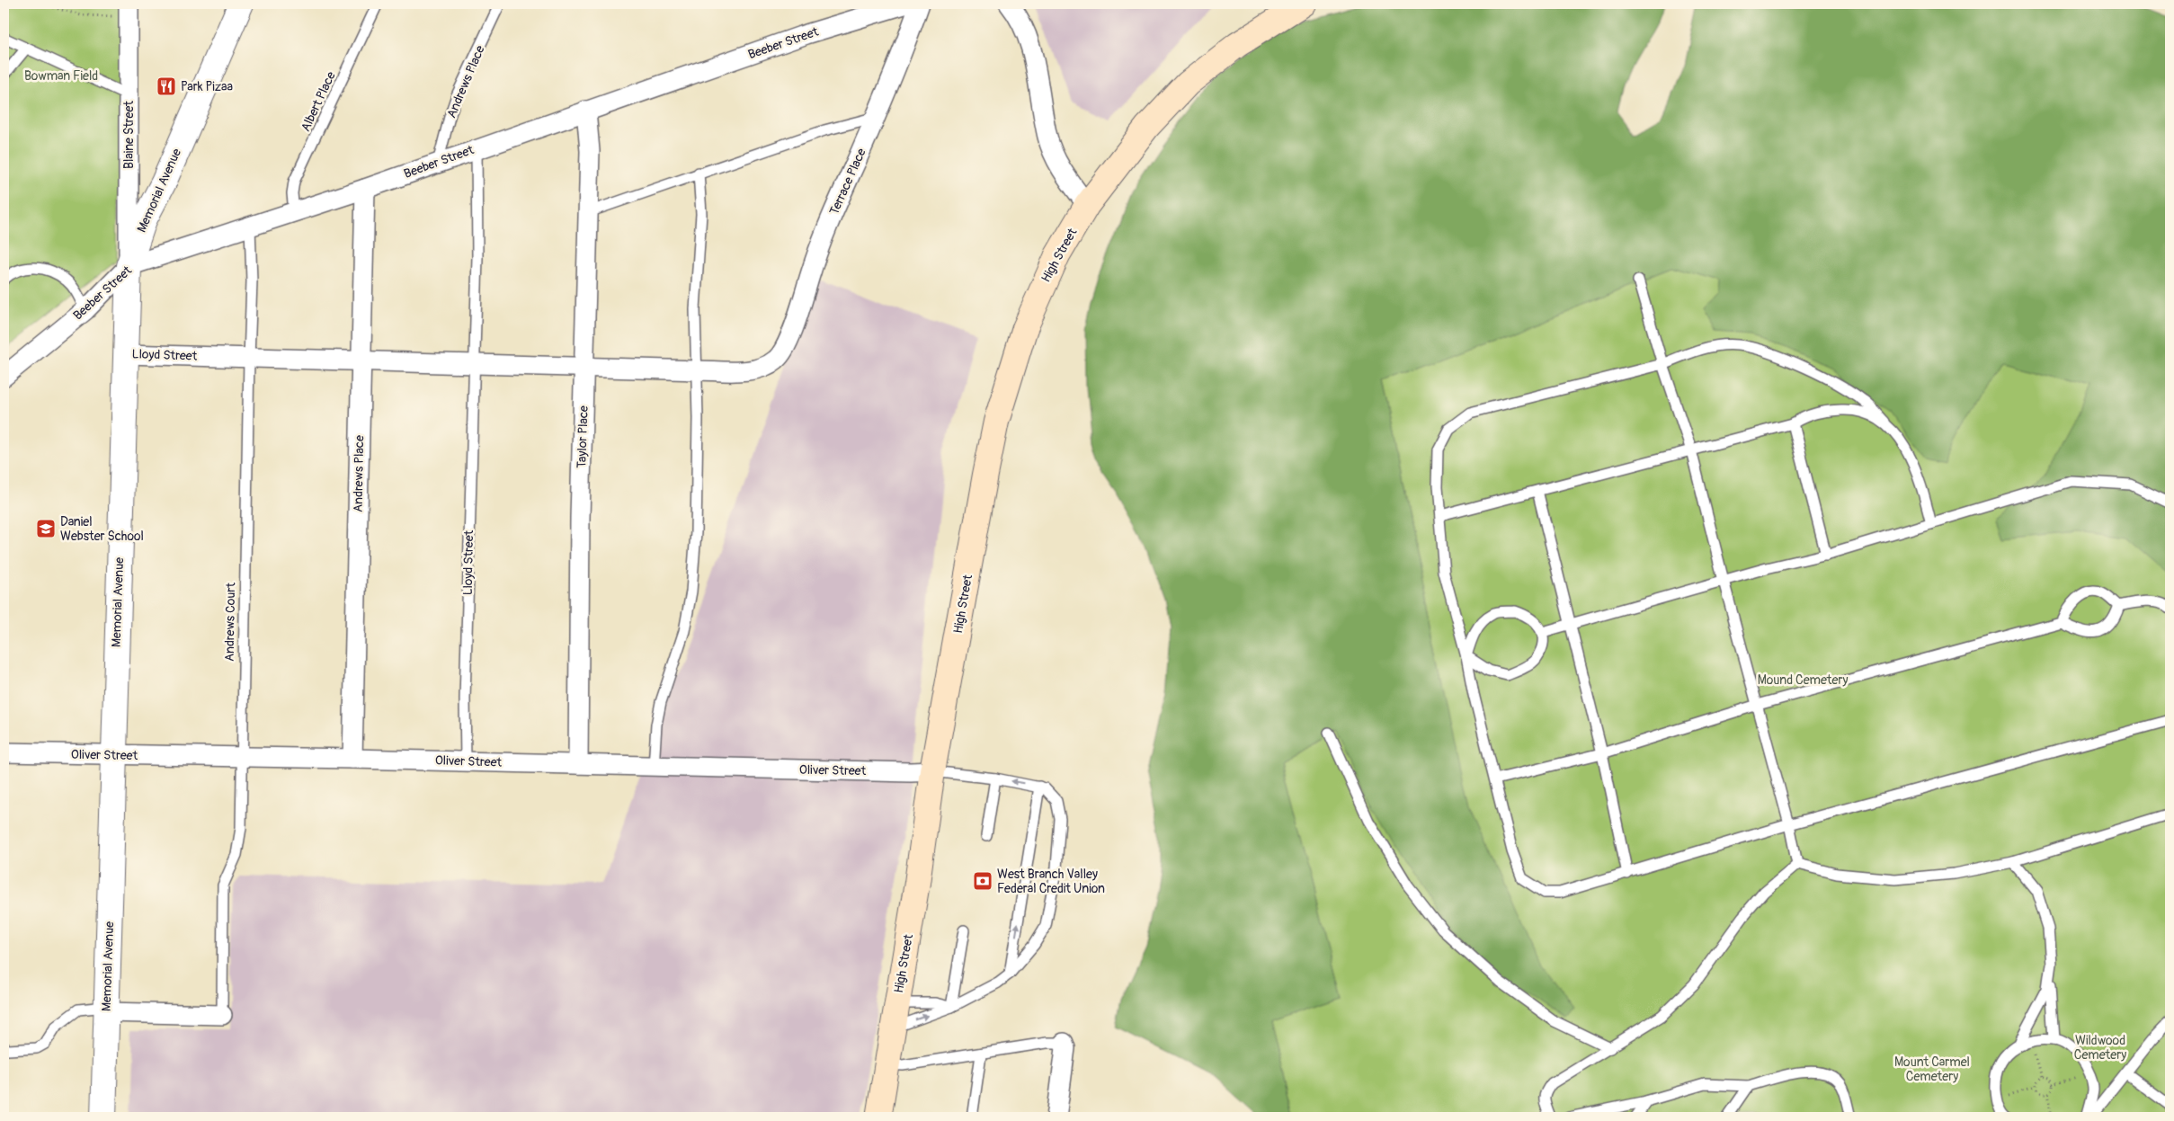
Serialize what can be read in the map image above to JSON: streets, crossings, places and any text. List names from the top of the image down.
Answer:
{
  "streets": {
    "main road": ["High Street"],
    "street": [
      "Beeber Street",
      "Andrews Place",
      "Blaine Street",
      "Terrace Place",
      "Memorial Avenue",
      "Lloyd Street",
      "Taylor Place",
      "Oliver Street"
    ],
    "lane": ["Albert Place", "Andrews Court"]
  },
  "crossings": [
    ["Beeber Street", "Andrews Place"],
    ["Beeber Street", "Albert Place"],
    ["Beeber Street", "Blaine Street"],
    ["Beeber Street", "Memorial Avenue"],
    ["Beeber Street", "Taylor Place"],
    ["Beeber Street", "Andrews Court"],
    ["Andrews Place", "Lloyd Street"],
    ["Andrews Place", "Oliver Street"],
    ["Blaine Street", "Memorial Avenue"],
    ["Terrace Place", "Lloyd Street"],
    ["Memorial Avenue", "Lloyd Street"],
    ["Memorial Avenue", "Oliver Street"],
    ["High Street", "Oliver Street"],
    ["Lloyd Street", "Taylor Place"],
    ["Lloyd Street", "Andrews Court"],
    ["Lloyd Street", "Oliver Street"],
    ["Taylor Place", "Oliver Street"],
    ["Andrews Court", "Oliver Street"]
  ],
  "parks": [
    "Bowman Field",
    "Mound Cemetery",
    "Wildwood Cemetery",
    "Mount Carmel Cemetery"
  ],
  "places": {
    "restaurant": ["Park Pizaa"],
    "school or university": ["Daniel Webster School"],
    "bank": ["West Branch Valley Federal Credit Union"]
  }
}
